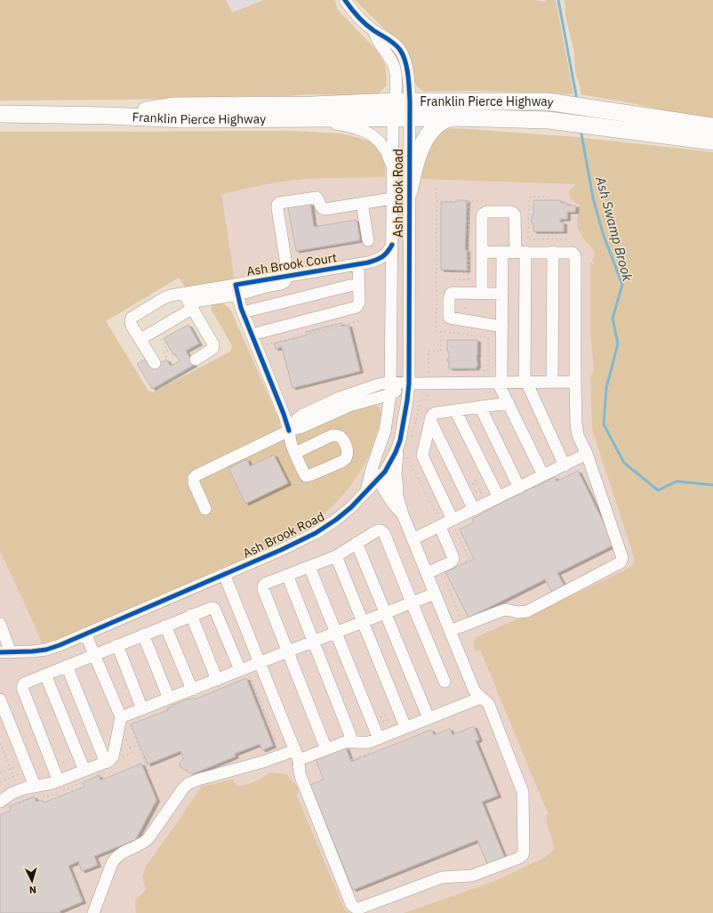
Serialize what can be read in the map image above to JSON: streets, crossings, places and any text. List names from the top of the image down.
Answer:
{
  "streets": {
    "highway": ["Franklin Pierce Highway"],
    "street": ["Ash Brook Road", "Ash Brook Court"]
  },
  "crossings": [
    ["Franklin Pierce Highway", "Ash Brook Road"]
  ],
  "water": ["Ash Swamp Brook"],
  "north": "bottom"
}
